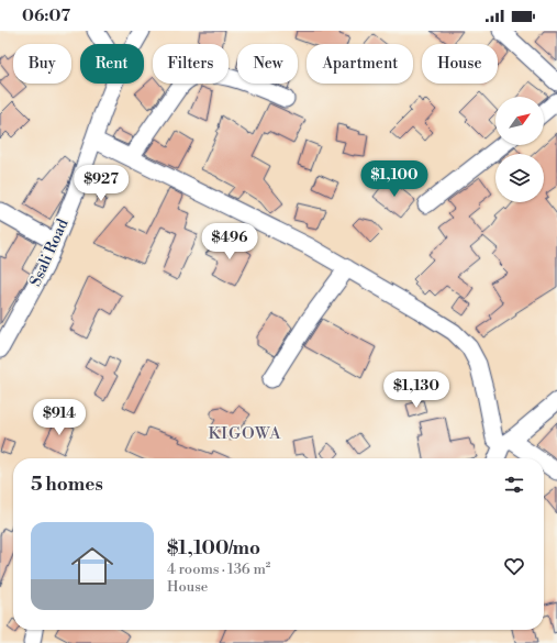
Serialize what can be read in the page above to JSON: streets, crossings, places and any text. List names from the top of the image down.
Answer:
{
  "streets": {
    "street": ["Ssali Road"]
  },
  "districts": ["KIGOWA"],
  "north": "top right",
  "page": {
    "status": "06:07",
    "chip": [
      "Buy",
      "Rent",
      "Filters",
      "New",
      "Apartment",
      "House"
    ],
    "price": [
      "$1,100",
      "$927",
      "$496",
      "$1,130",
      "$914"
    ],
    "heading": "5 homes",
    "list": [
      {
        "name": "$1,100/mo",
        "note": "4 rooms · 136 m² · House"
      }
    ]
  }
}
